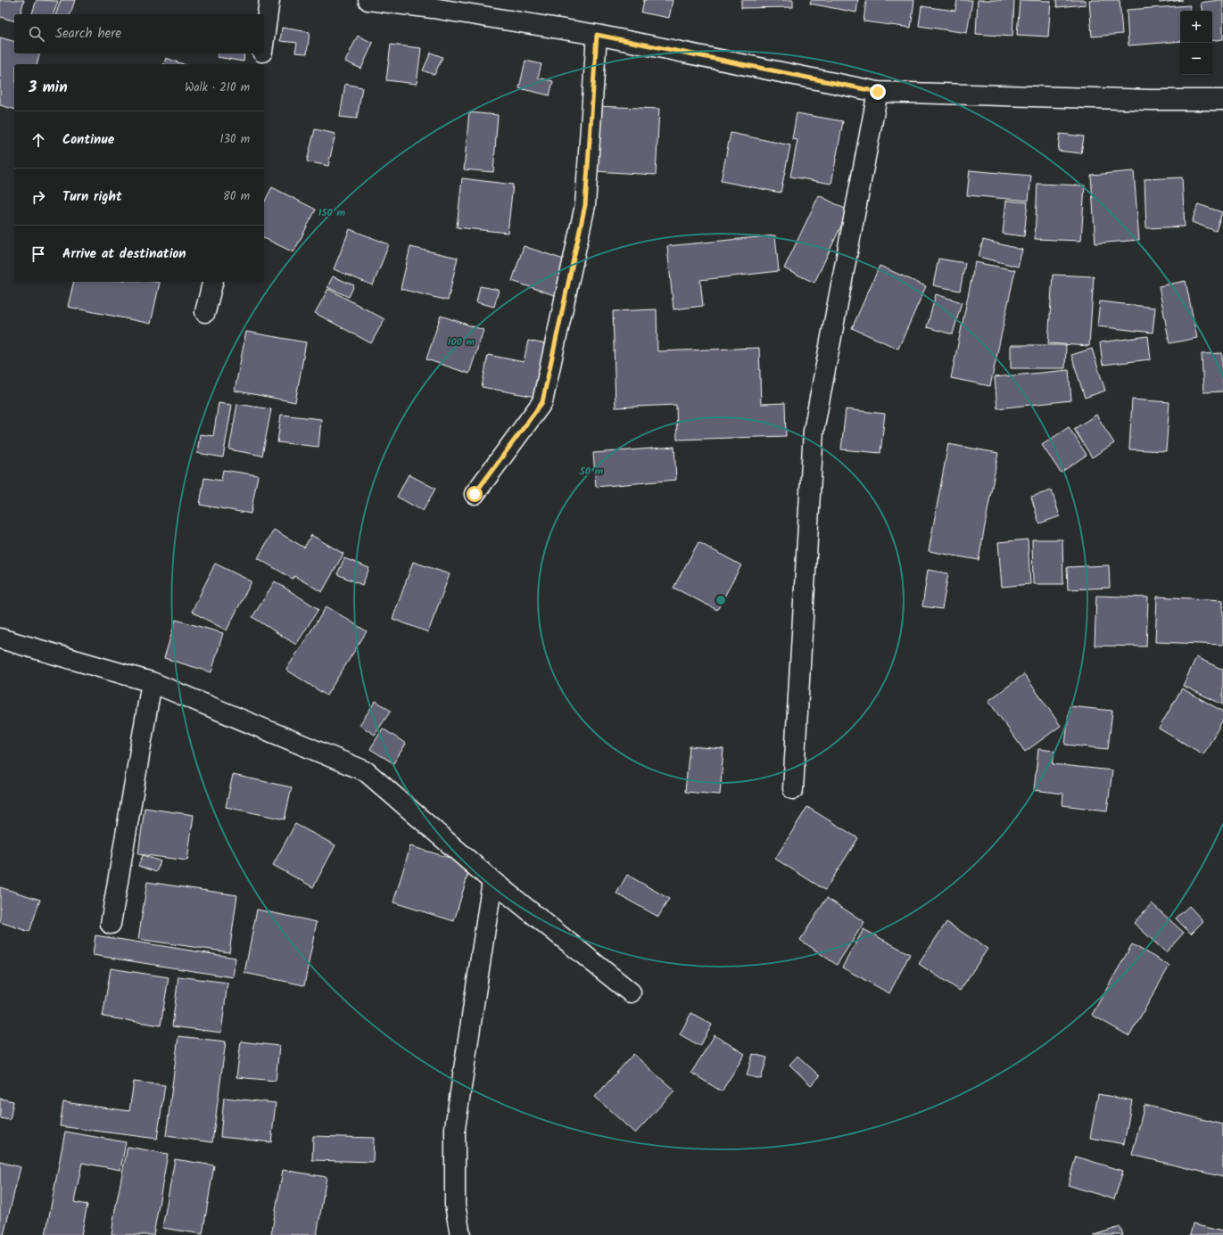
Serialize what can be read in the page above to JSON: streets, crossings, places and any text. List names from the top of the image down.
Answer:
{
  "page": {
    "map_buttons": ["+", "−"],
    "search": "Search here",
    "heading": ["3 min", "Walk · 210 m"],
    "list": [
      ["Continue", "130 m"],
      ["Turn right", "80 m"],
      "Arrive at destination"
    ]
  },
  "rings": ["150 m", "100 m", "50 m"]
}
